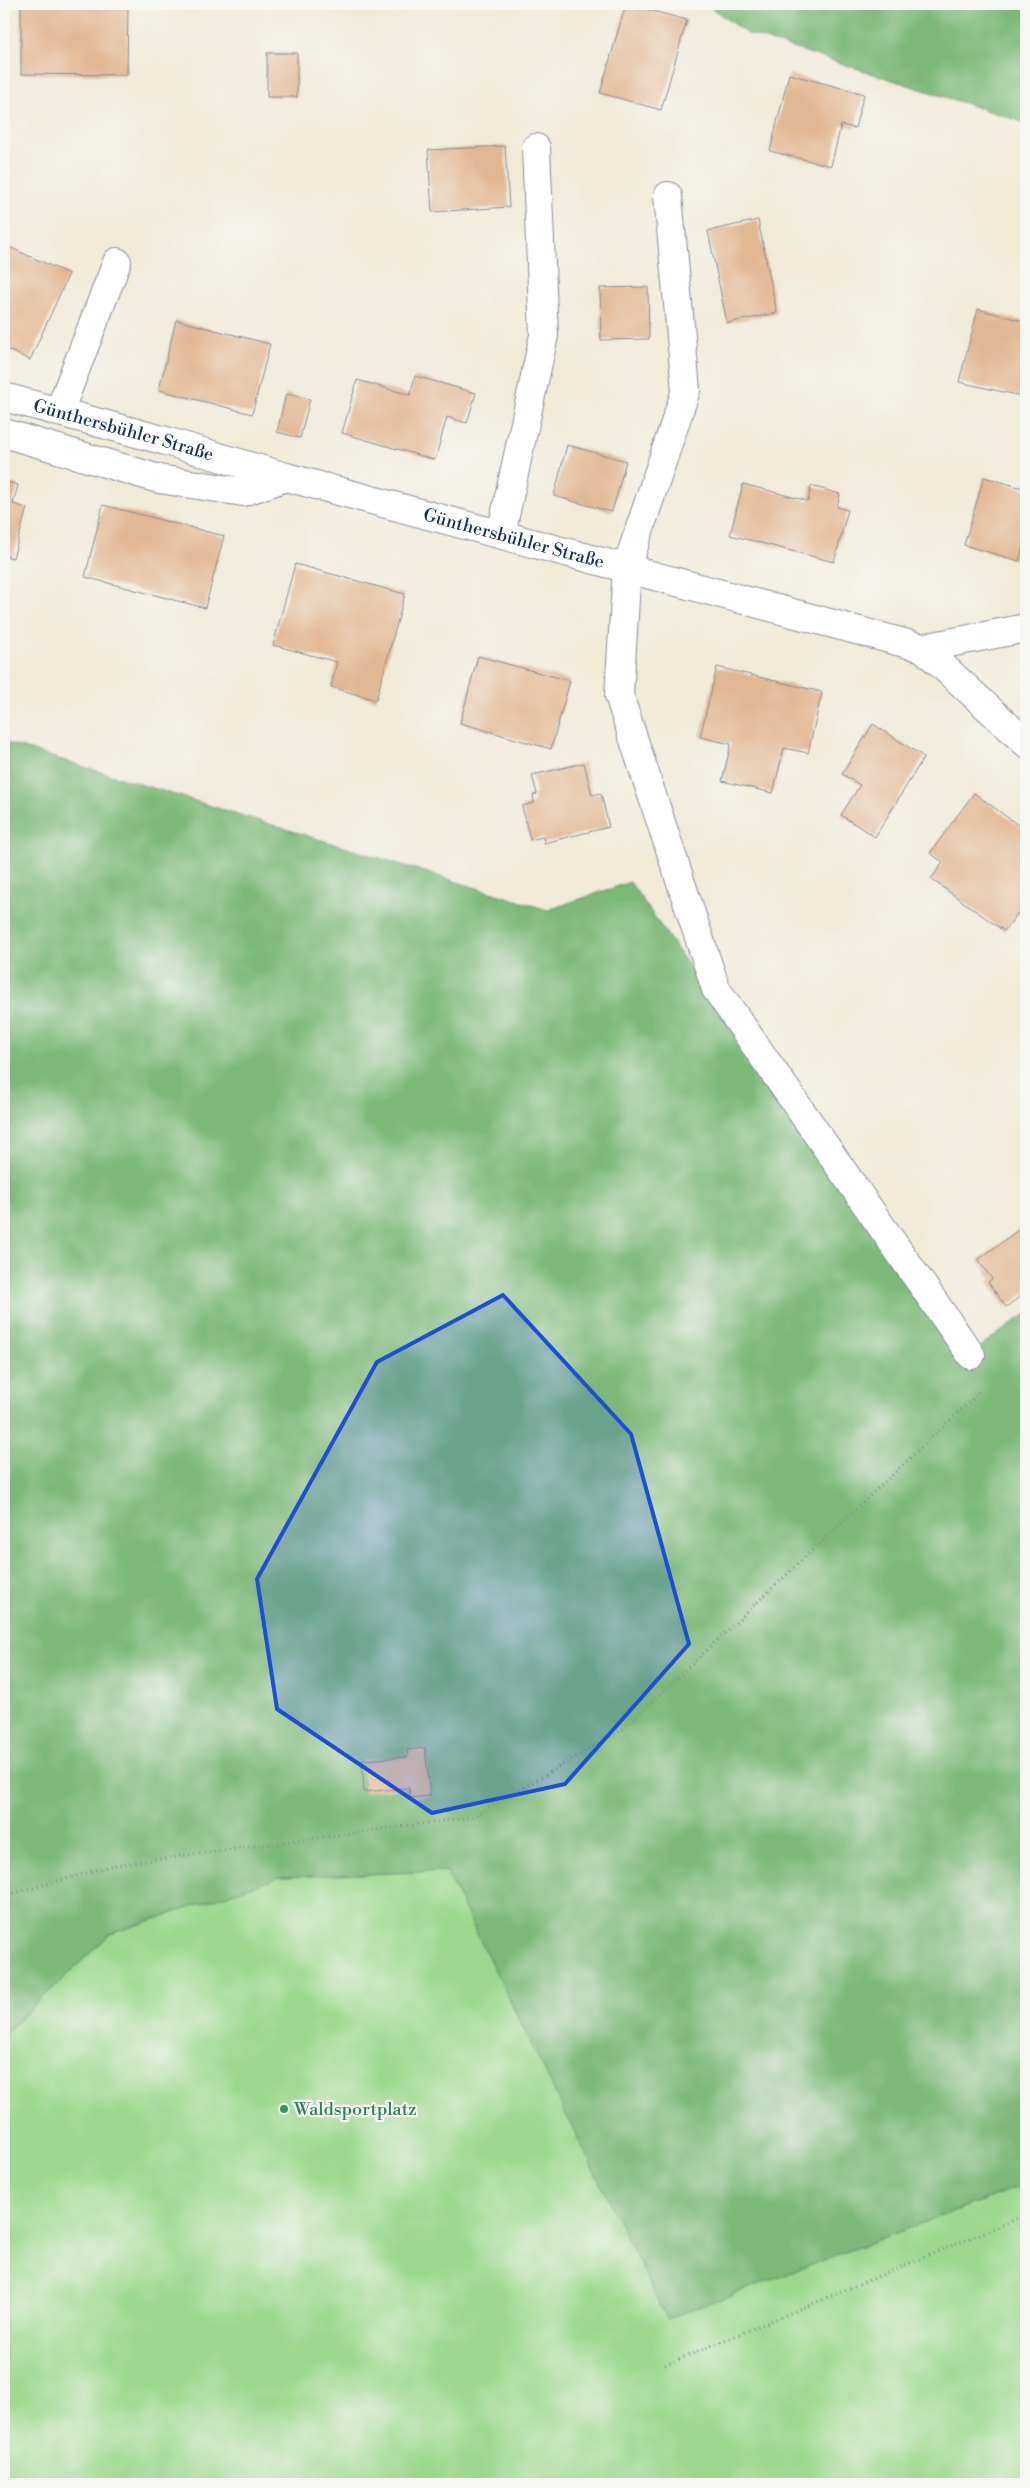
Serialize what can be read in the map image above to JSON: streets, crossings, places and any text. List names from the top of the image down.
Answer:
{
  "streets": {
    "street": ["Günthersbühler Straße"]
  },
  "places": ["Waldsportplatz"]
}
